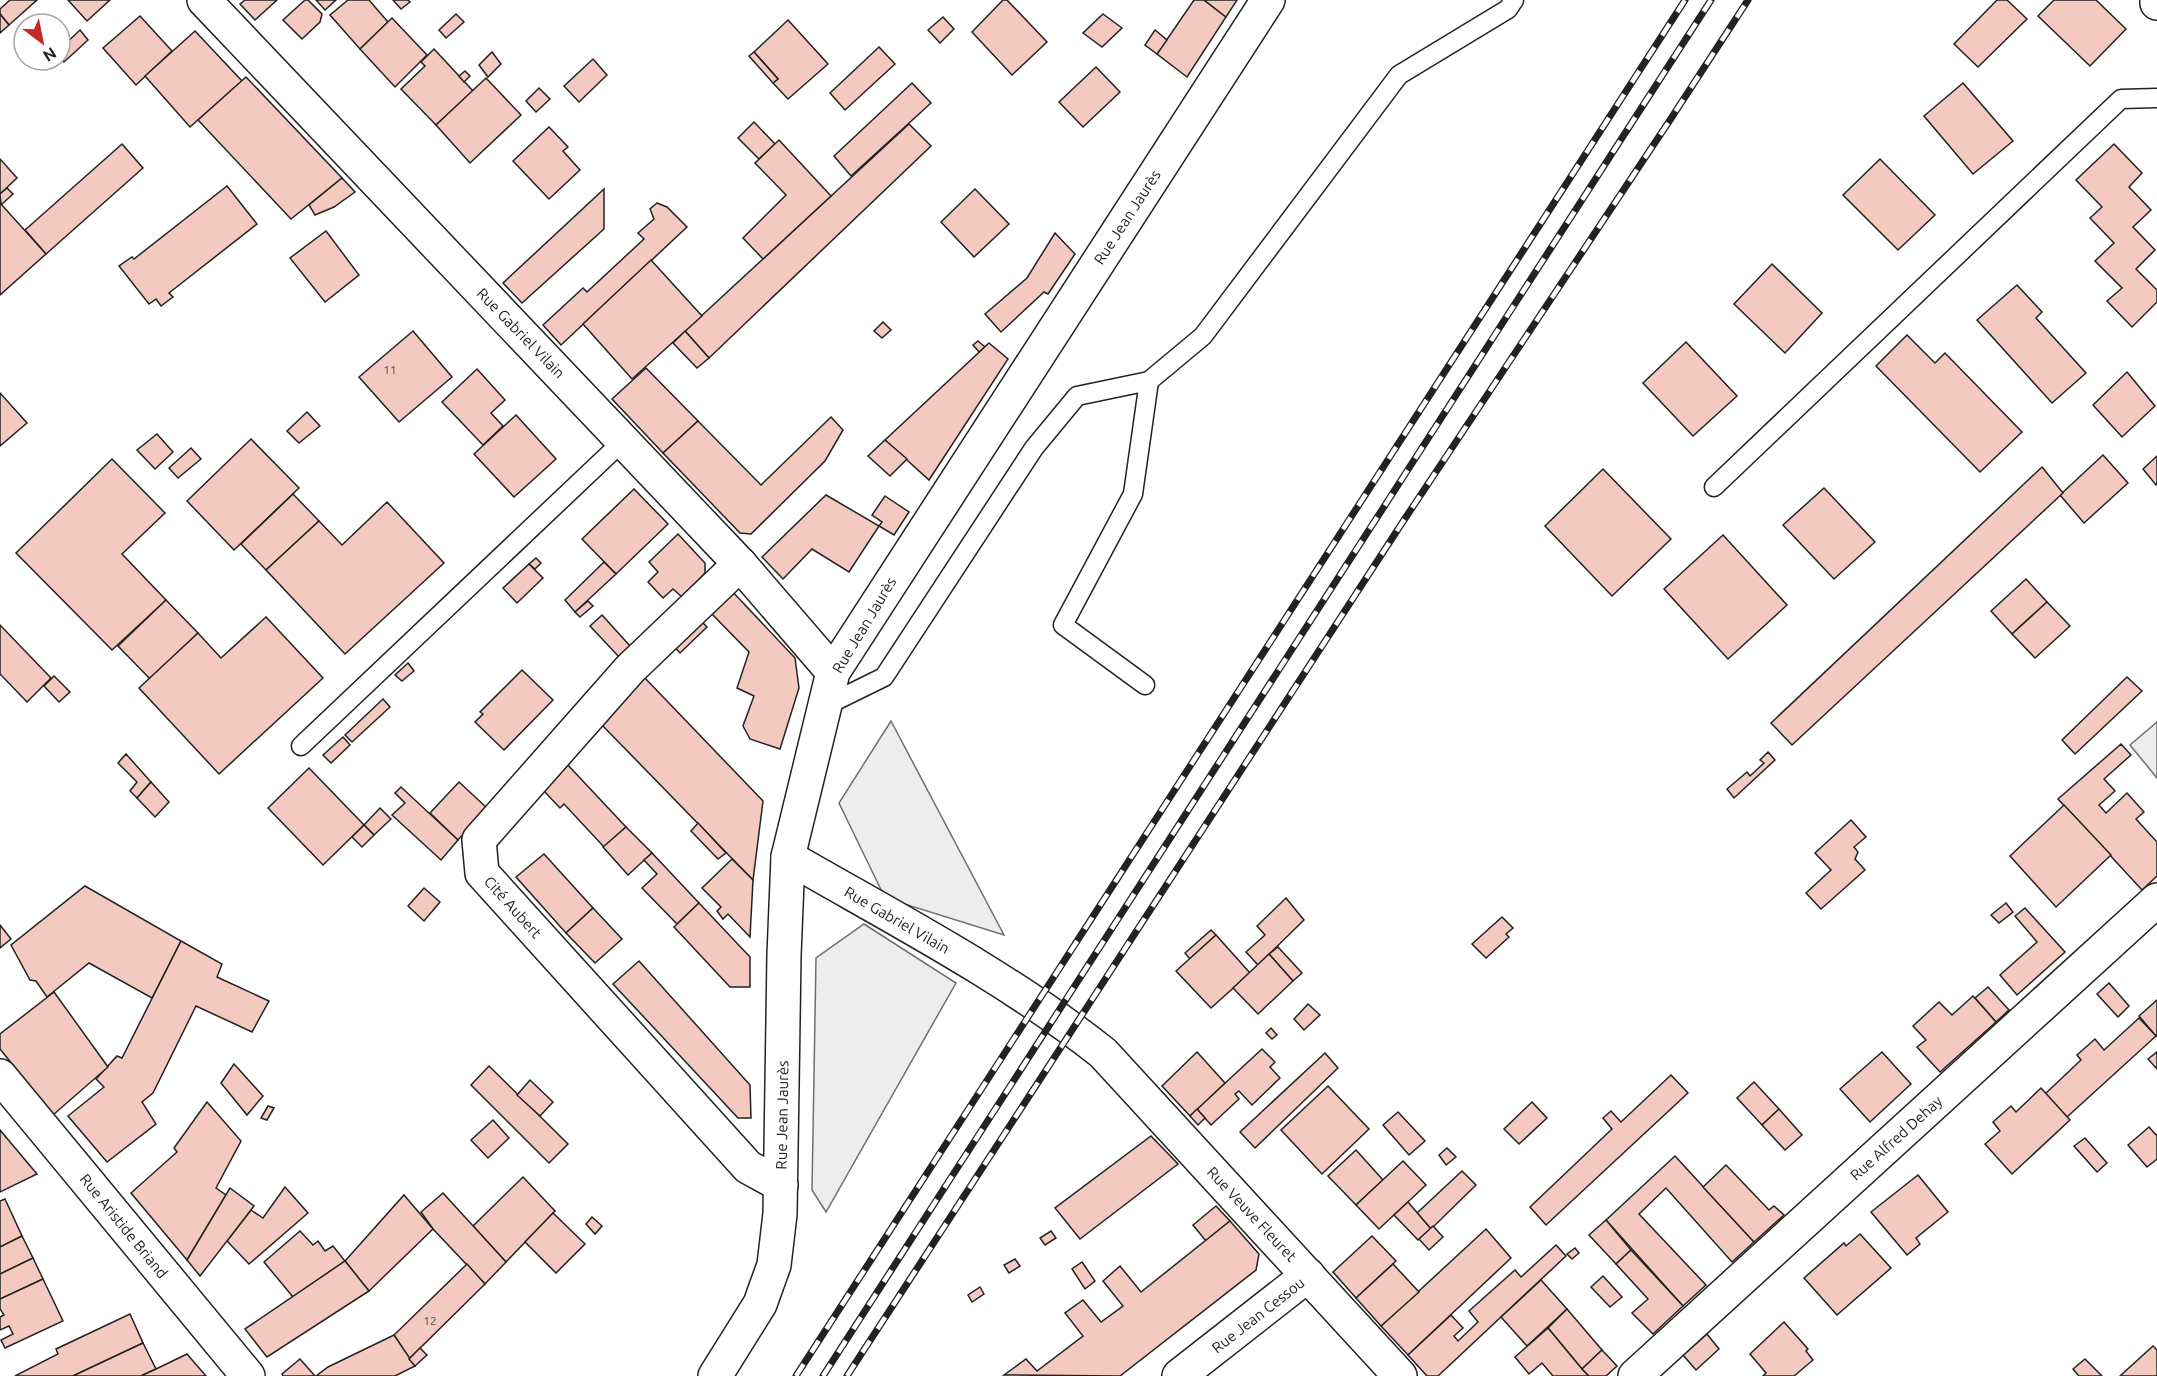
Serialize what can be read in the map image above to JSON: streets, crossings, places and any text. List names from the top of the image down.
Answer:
{
  "streets": {
    "street": [
      "Rue Jean Jaurès",
      "Rue Gabriel Vilain",
      "Cité Aubert",
      "Rue Alfred Dehay",
      "Rue Veuve Fleuret",
      "Rue Aristide Briand",
      "Rue Jean Cessou"
    ]
  },
  "crossings": [
    ["Rue Jean Jaurès", "Rue Gabriel Vilain"],
    ["Rue Jean Jaurès", "Cité Aubert"],
    ["Rue Gabriel Vilain", "Cité Aubert"],
    ["Rue Gabriel Vilain", "Rue Veuve Fleuret"],
    ["Rue Veuve Fleuret", "Rue Jean Cessou"]
  ],
  "house_numbers": ["11", "12"],
  "north": "bottom right"
}
